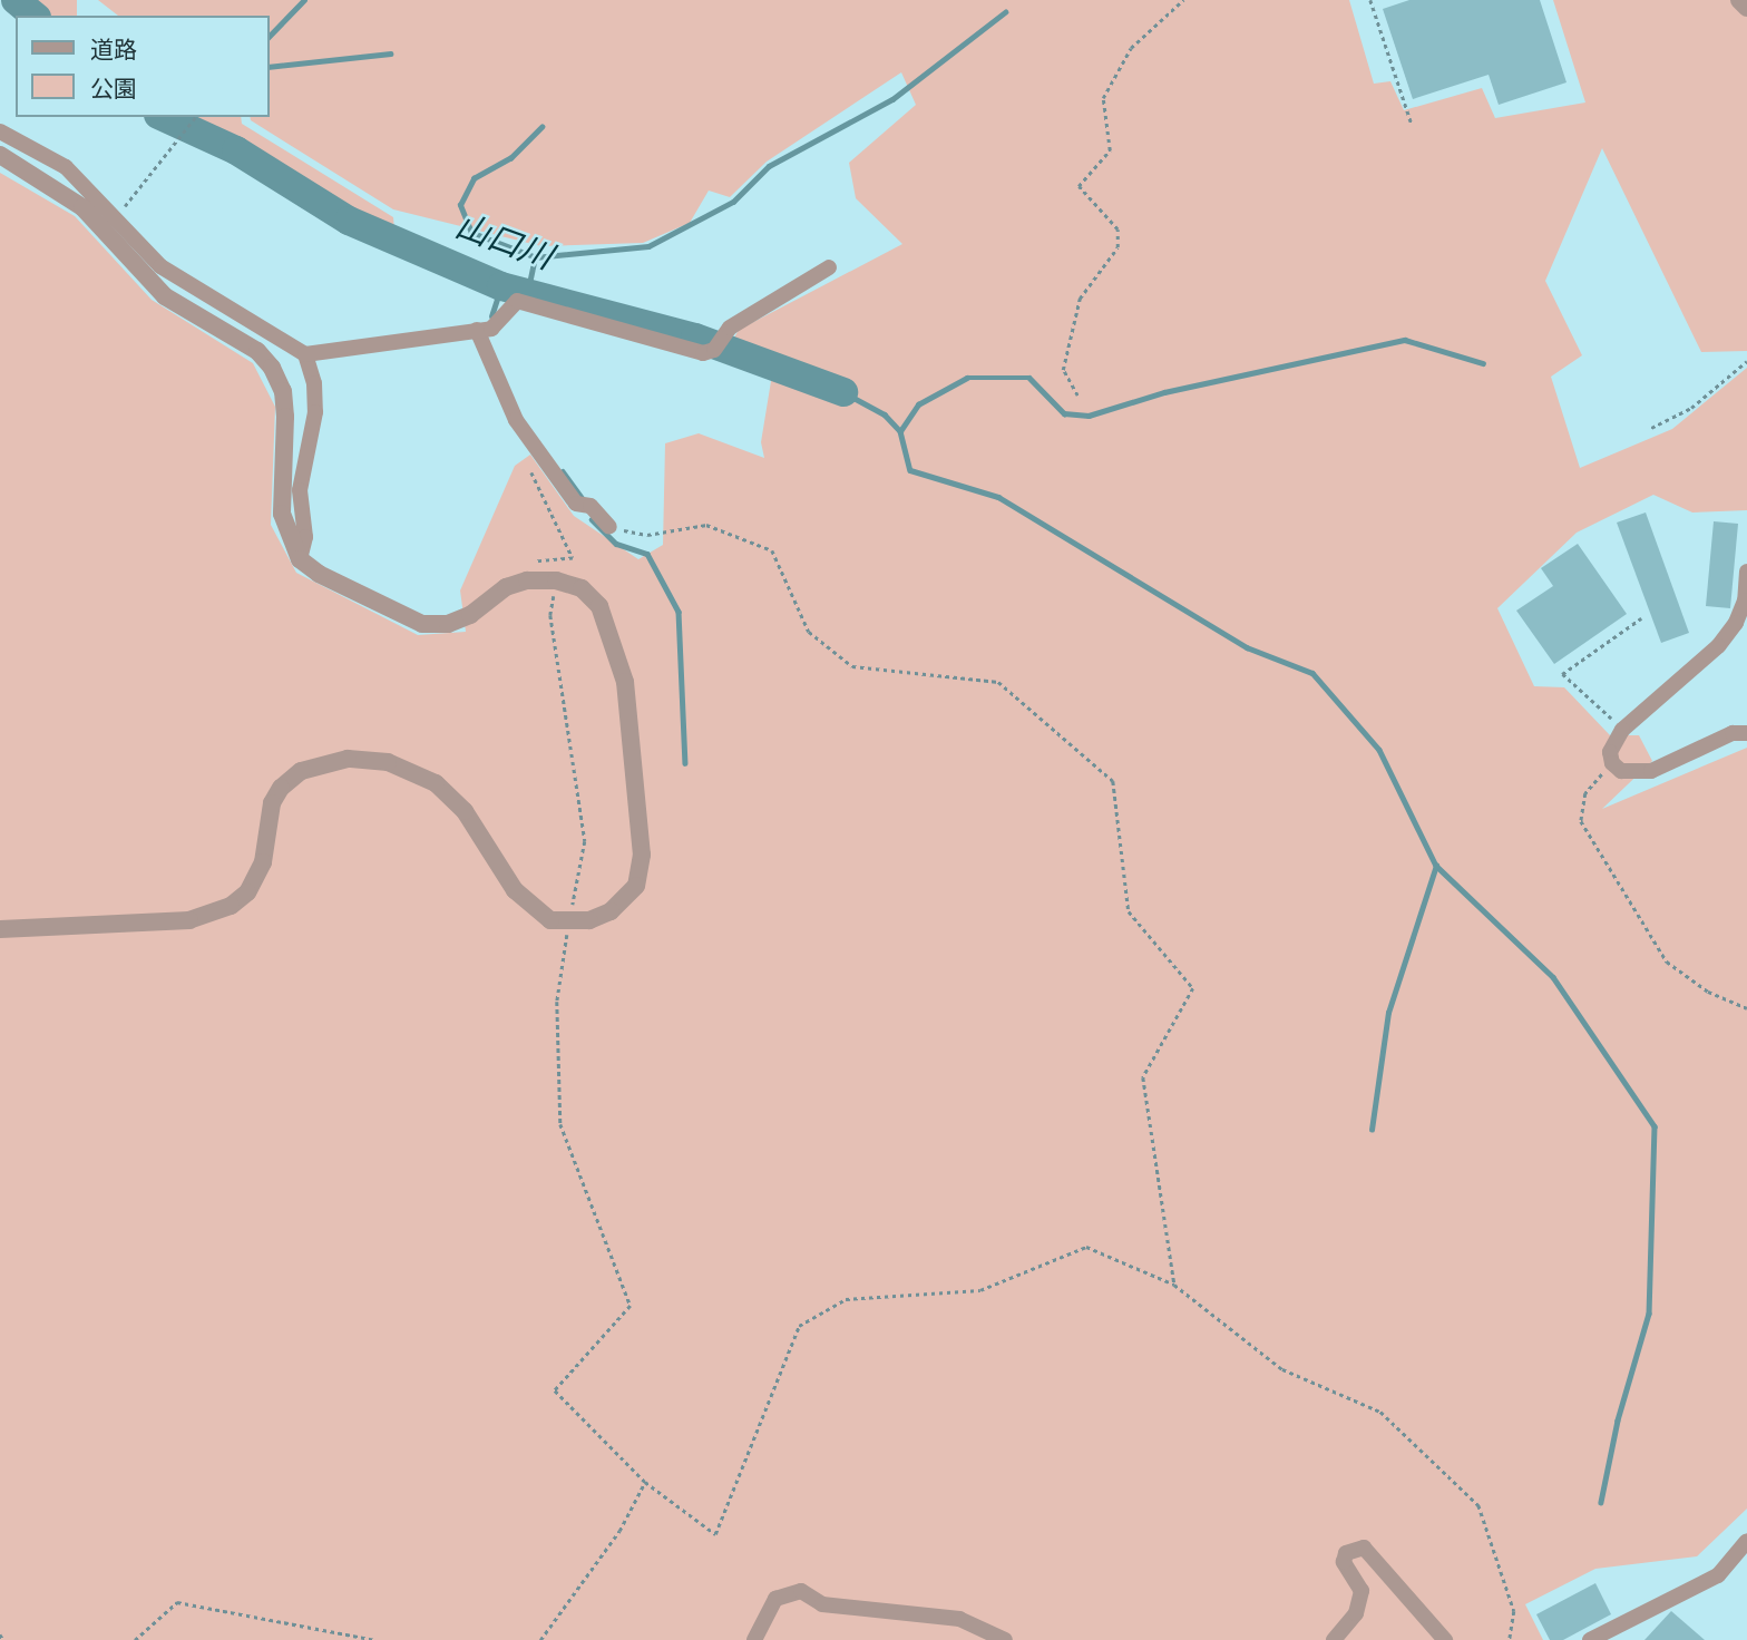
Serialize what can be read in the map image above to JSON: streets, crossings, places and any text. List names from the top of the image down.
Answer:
{
  "water": ["山口川"],
  "legend": ["道路", "公園"]
}
